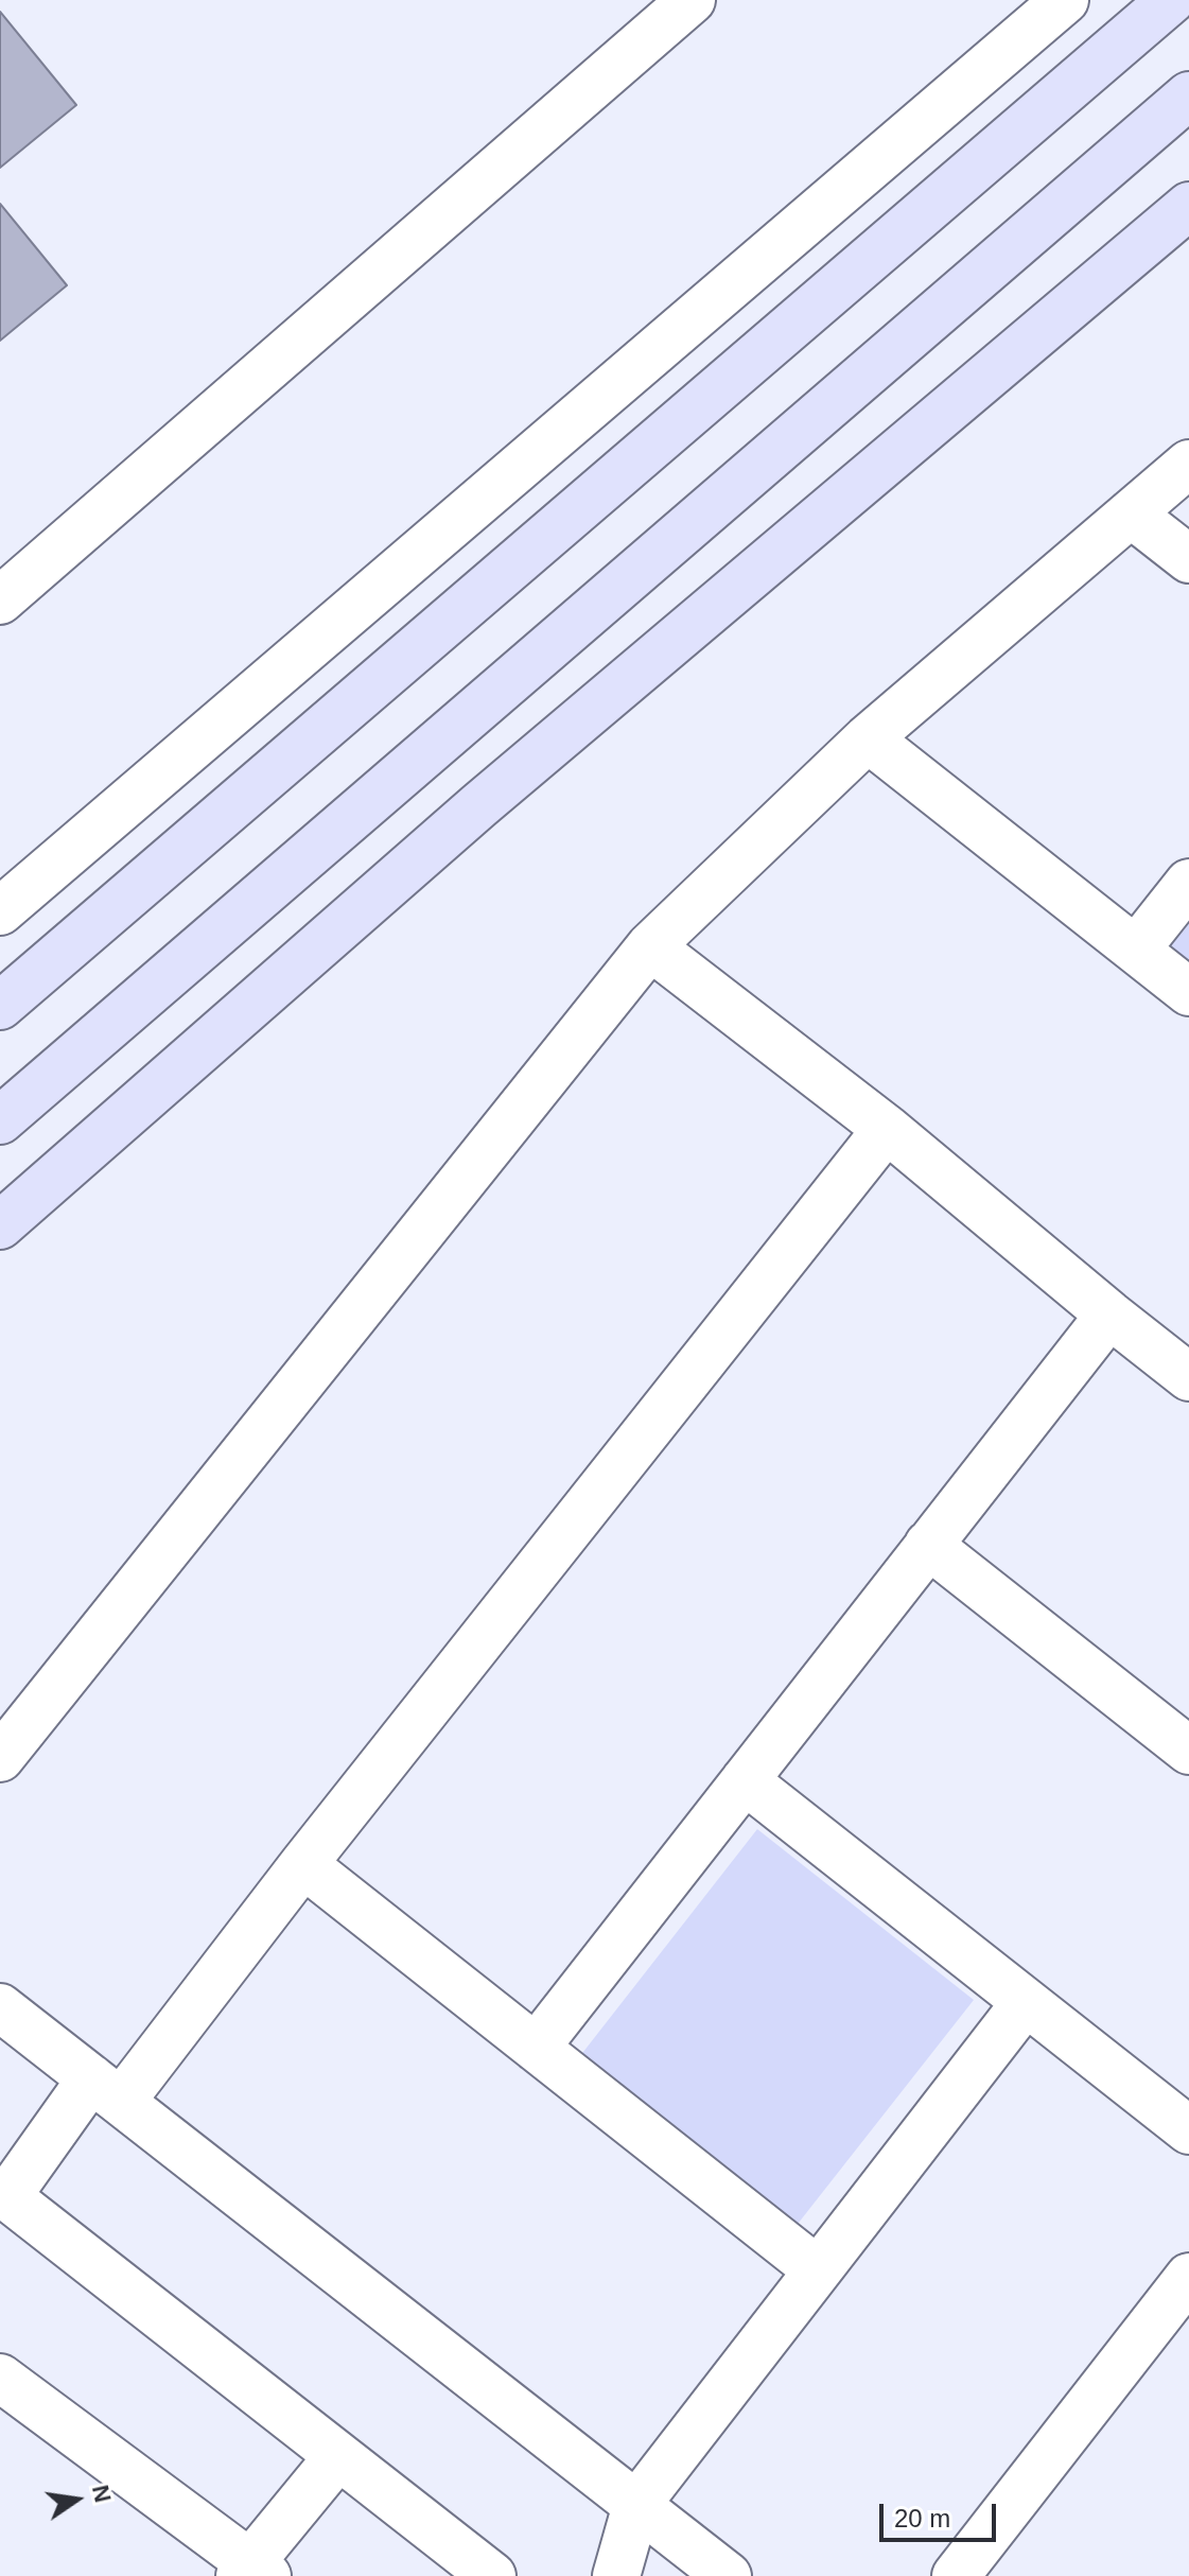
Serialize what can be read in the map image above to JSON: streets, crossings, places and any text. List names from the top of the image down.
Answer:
{
  "scale_bar": "20 m",
  "north": "right"
}
